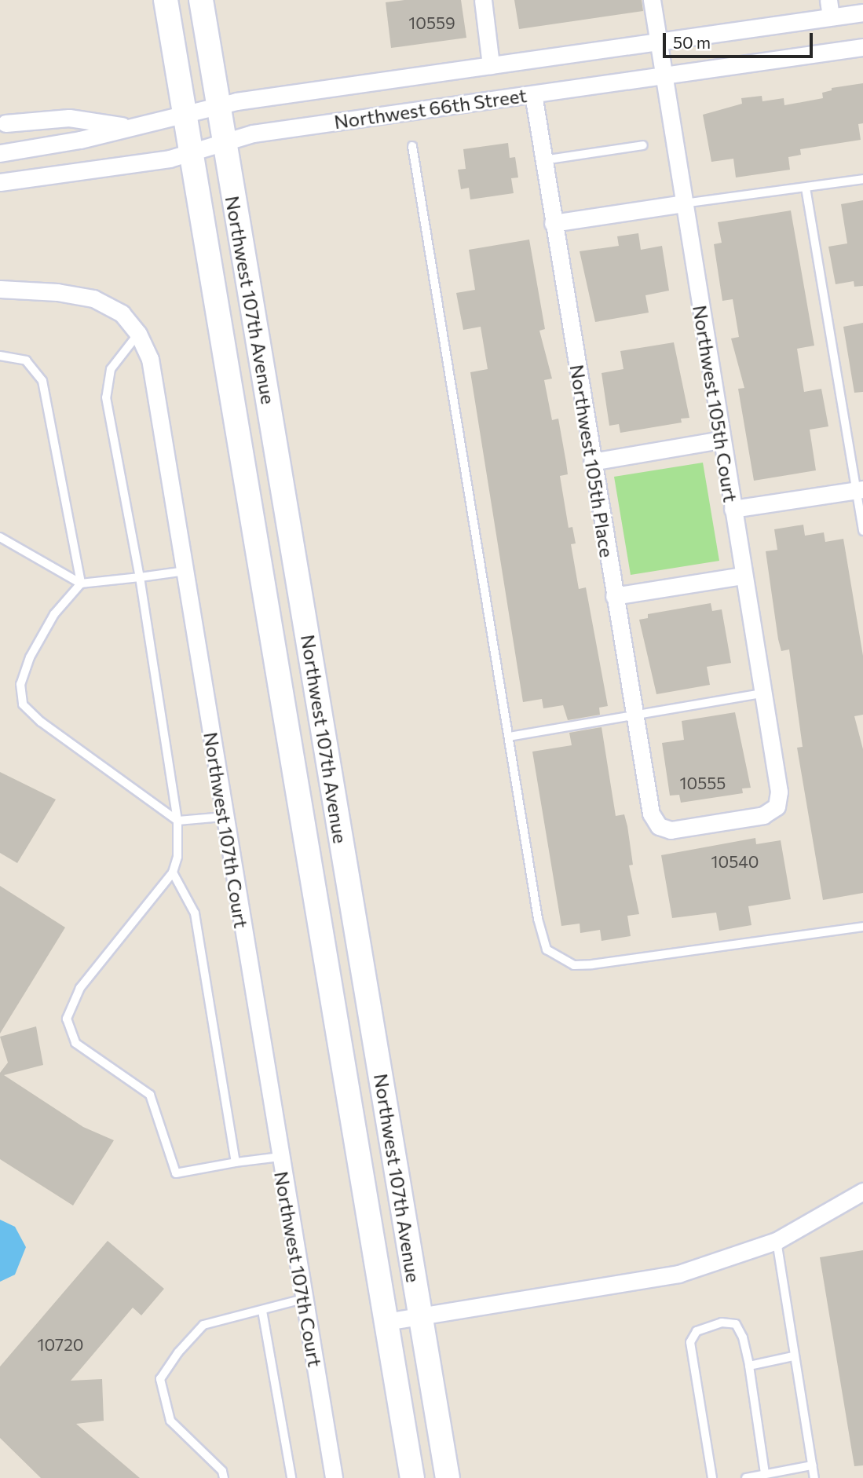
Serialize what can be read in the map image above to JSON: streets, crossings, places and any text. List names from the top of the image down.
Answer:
{
  "streets": {
    "main road": ["Northwest 107th Avenue"],
    "street": [
      "Northwest 66th Street",
      "Northwest 105th Court",
      "Northwest 105th Place",
      "Northwest 107th Court"
    ]
  },
  "crossings": [
    ["Northwest 66th Street", "Northwest 107th Avenue"],
    ["Northwest 66th Street", "Northwest 105th Court"],
    ["Northwest 66th Street", "Northwest 105th Place"],
    ["Northwest 105th Court", "Northwest 105th Place"]
  ],
  "house_numbers": [
    "10559",
    "10555",
    "10540",
    "10720"
  ],
  "scale_bar": "50 m"
}
